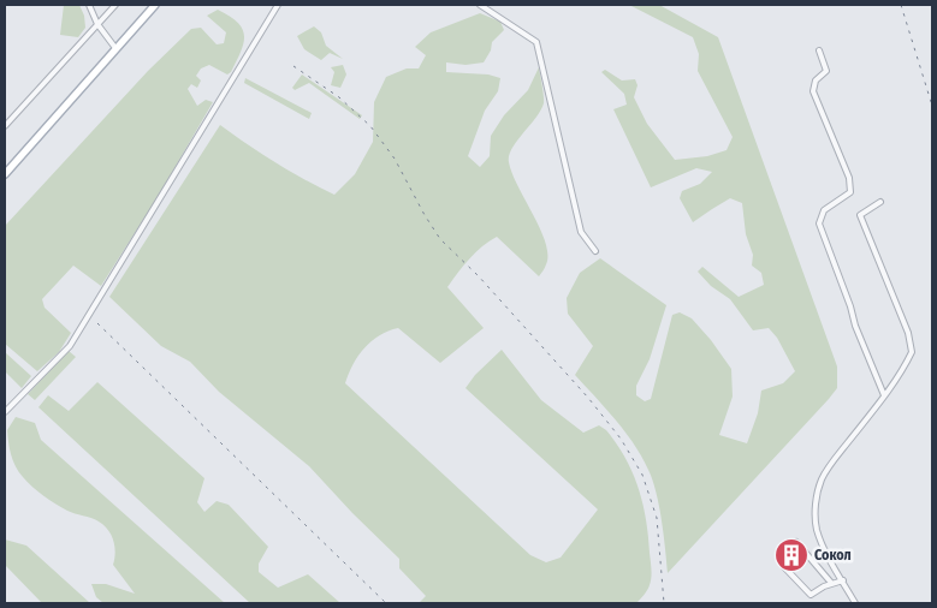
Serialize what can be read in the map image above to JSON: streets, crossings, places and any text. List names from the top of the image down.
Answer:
{
  "places": {
    "building": ["Сокол"]
  }
}
